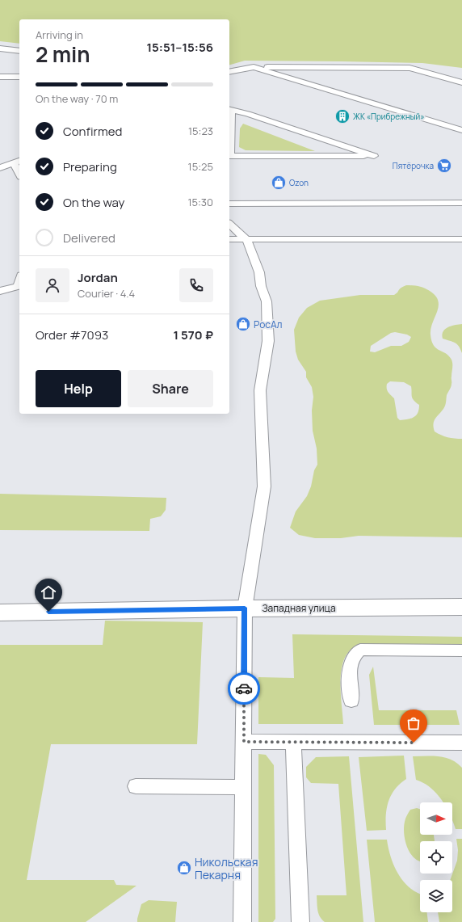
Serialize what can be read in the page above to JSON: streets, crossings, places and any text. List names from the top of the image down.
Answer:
{
  "streets": {
    "street": ["Западная улица"]
  },
  "places": {
    "building": ["ЖК «Прибрежный»"],
    "supermarket": ["Пятёрочка"],
    "shop": ["Ozon", "РосАл", "Никольская Пекарня"]
  },
  "north": "right",
  "page": {
    "heading": ["2 min", "Arriving in", "15:51–15:56"],
    "panel": [
      "Jordan",
      "Courier · 4.4",
      "Order #7093",
      "1 570 ₽"
    ],
    "bar": "On the way · 70 m",
    "list": [
      ["Confirmed", "15:23"],
      ["Preparing", "15:25"],
      ["On the way", "15:30"],
      "Delivered"
    ],
    "buttons": ["Help", "Share"]
  }
}
